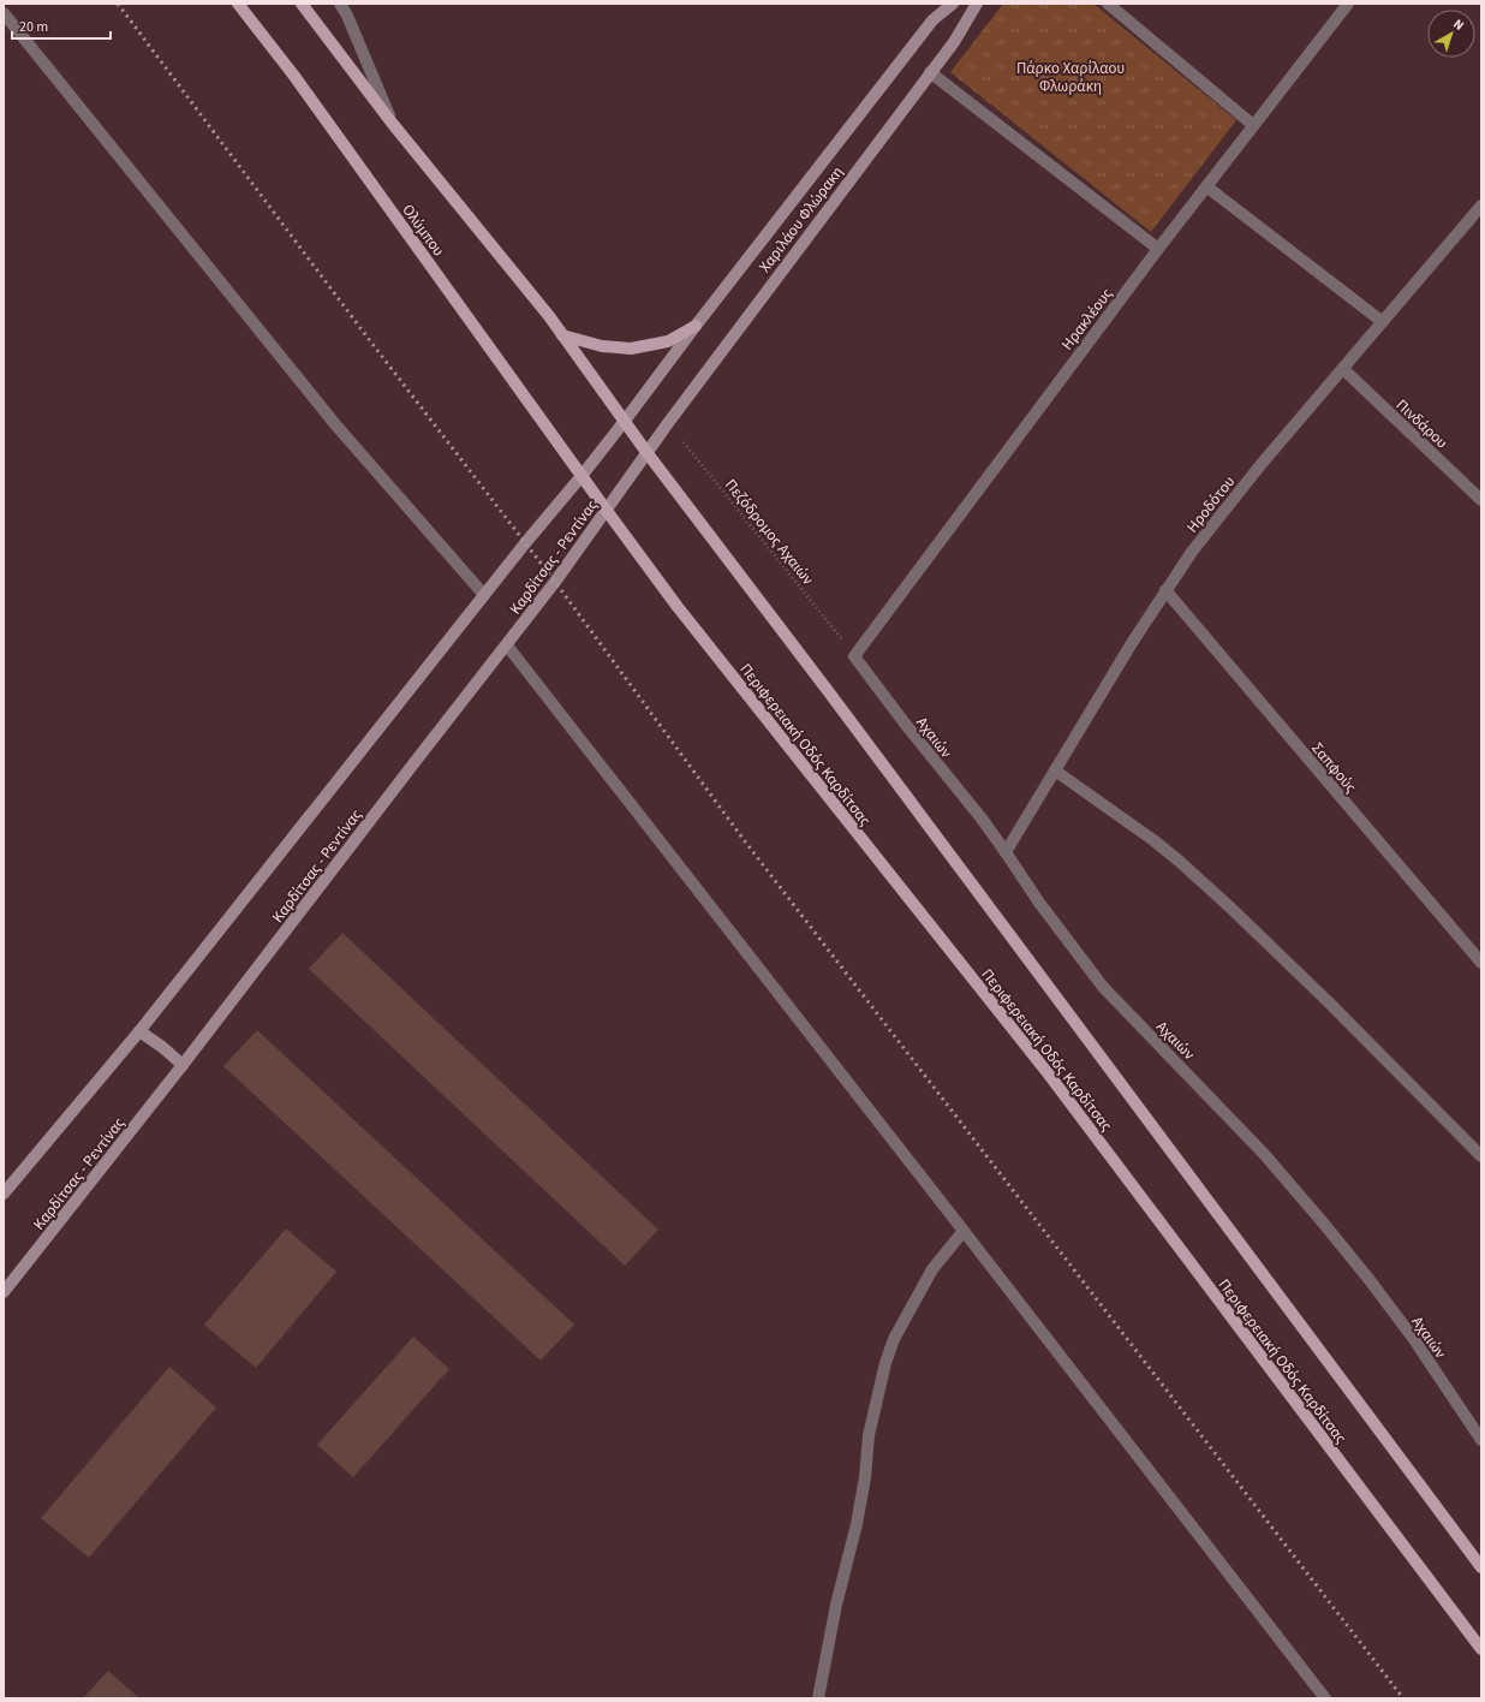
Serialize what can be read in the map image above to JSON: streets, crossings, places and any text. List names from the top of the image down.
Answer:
{
  "streets": {
    "main road": [
      "Χαριλάου Φλώρακη",
      "Ολύμπου",
      "Καρδίτσας - Ρεντίνας",
      "Περιφερειακή Οδός Καρδίτσας"
    ],
    "street": [
      "Ηρακλέους",
      "Πινδάρου",
      "Ηροδότου",
      "Αχαιών",
      "Σαπφούς"
    ],
    "path": ["Πεζόδρομος Αχαιών"]
  },
  "crossings": [
    ["Χαριλάου Φλώρακη", "Πεζόδρομος Αχαιών"],
    ["Χαριλάου Φλώρακη", "Καρδίτσας - Ρεντίνας"],
    ["Ολύμπου", "Καρδίτσας - Ρεντίνας"],
    ["Ολύμπου", "Περιφερειακή Οδός Καρδίτσας"],
    ["Ηρακλέους", "Πεζόδρομος Αχαιών"],
    ["Ηρακλέους", "Αχαιών"],
    ["Πινδάρου", "Ηροδότου"],
    ["Ηροδότου", "Αχαιών"],
    ["Ηροδότου", "Σαπφούς"],
    ["Πεζόδρομος Αχαιών", "Αχαιών"],
    ["Καρδίτσας - Ρεντίνας", "Περιφερειακή Οδός Καρδίτσας"]
  ],
  "parks": ["Πάρκο Χαρίλαου Φλωράκη"],
  "scale_bar": "20 m",
  "north": "top right"
}
